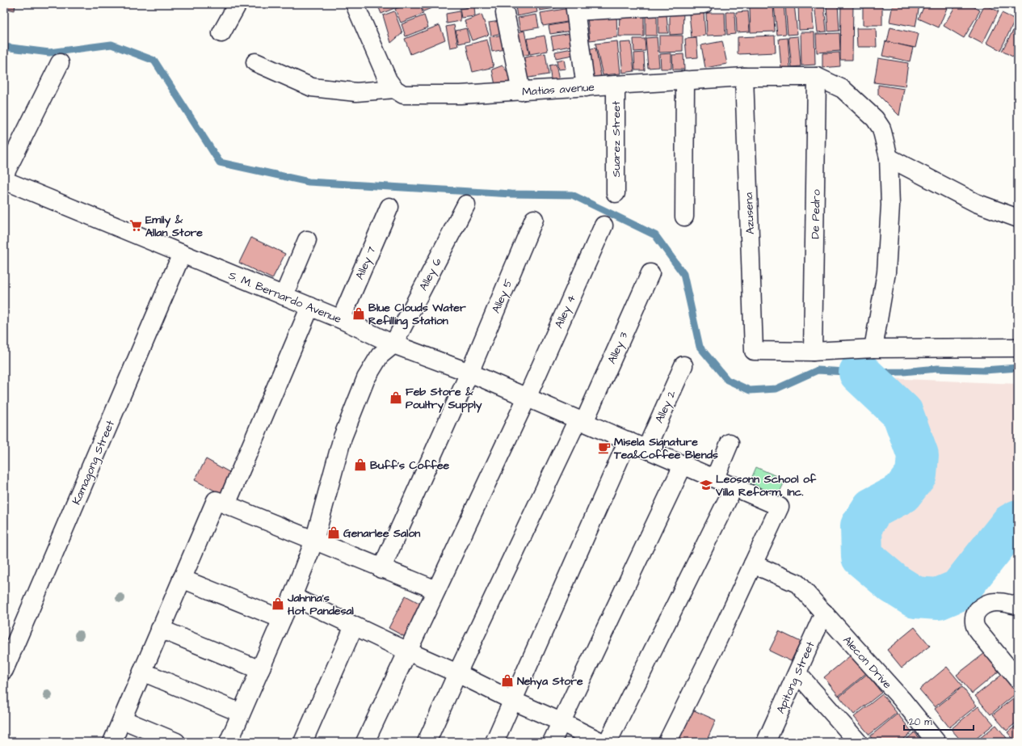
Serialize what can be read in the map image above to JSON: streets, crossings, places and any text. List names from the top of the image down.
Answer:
{
  "streets": {
    "street": [
      "Matias avenue",
      "Suarez Street",
      "Azusena",
      "De Pedro",
      "Alley 7",
      "Alley 6",
      "Alley 5",
      "S. M. Bernardo Avenue",
      "Alley 4",
      "Alley 3",
      "Alley 2",
      "Kamagong Street",
      "Alecon Drive",
      "Apitong Street"
    ]
  },
  "crossings": [
    ["Matias avenue", "Suarez Street"],
    ["Matias avenue", "Azusena"],
    ["Matias avenue", "De Pedro"],
    ["Azusena", "De Pedro"],
    ["Alley 7", "S. M. Bernardo Avenue"],
    ["Alley 6", "S. M. Bernardo Avenue"],
    ["Alley 5", "S. M. Bernardo Avenue"],
    ["S. M. Bernardo Avenue", "Alley 4"],
    ["S. M. Bernardo Avenue", "Alley 3"],
    ["S. M. Bernardo Avenue", "Alley 2"],
    ["S. M. Bernardo Avenue", "Kamagong Street"],
    ["S. M. Bernardo Avenue", "Alecon Drive"],
    ["Alecon Drive", "Apitong Street"]
  ],
  "places": {
    "supermarket": ["Emily & Allan Store"],
    "shop": [
      "Blue Clouds Water Refilling Station",
      "Feb Store & Poultry Supply",
      "Buff's Coffee",
      "Genarlee Salon",
      "Jahnna's Hot Pandesal",
      "Nehya Store"
    ],
    "cafe": ["Misela Signature Tea&Coffee Blends"],
    "school or university": ["Leosonn School of Villa Reform, Inc."]
  },
  "scale_bar": "20 m"
}
